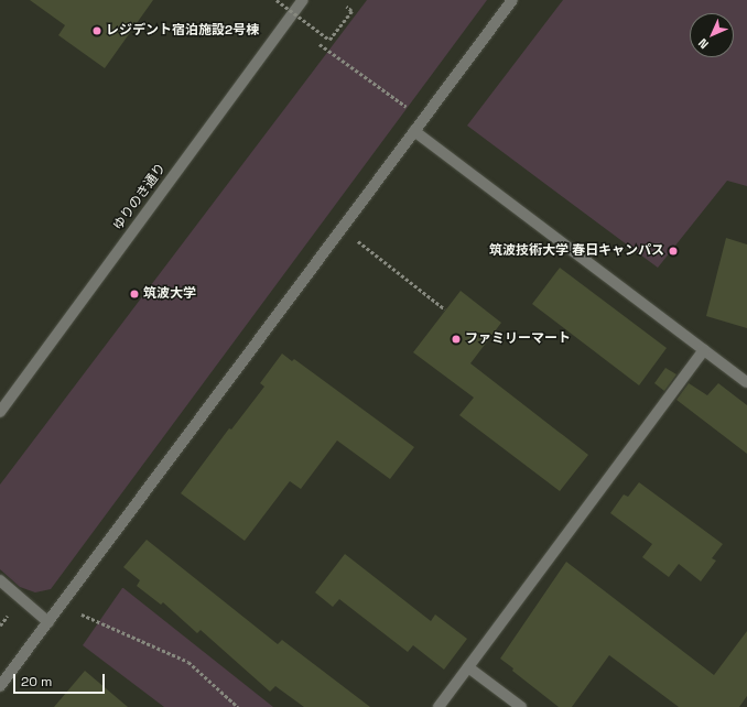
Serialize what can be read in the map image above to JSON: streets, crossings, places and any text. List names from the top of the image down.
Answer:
{
  "streets": {
    "street": ["ゆりのき通り"]
  },
  "places": [
    "レジデント宿泊施設2号棟",
    "筑波技術大学 春日キャンパス",
    "筑波大学",
    "ファミリーマート"
  ],
  "scale_bar": "20 m",
  "north": "bottom left"
}
